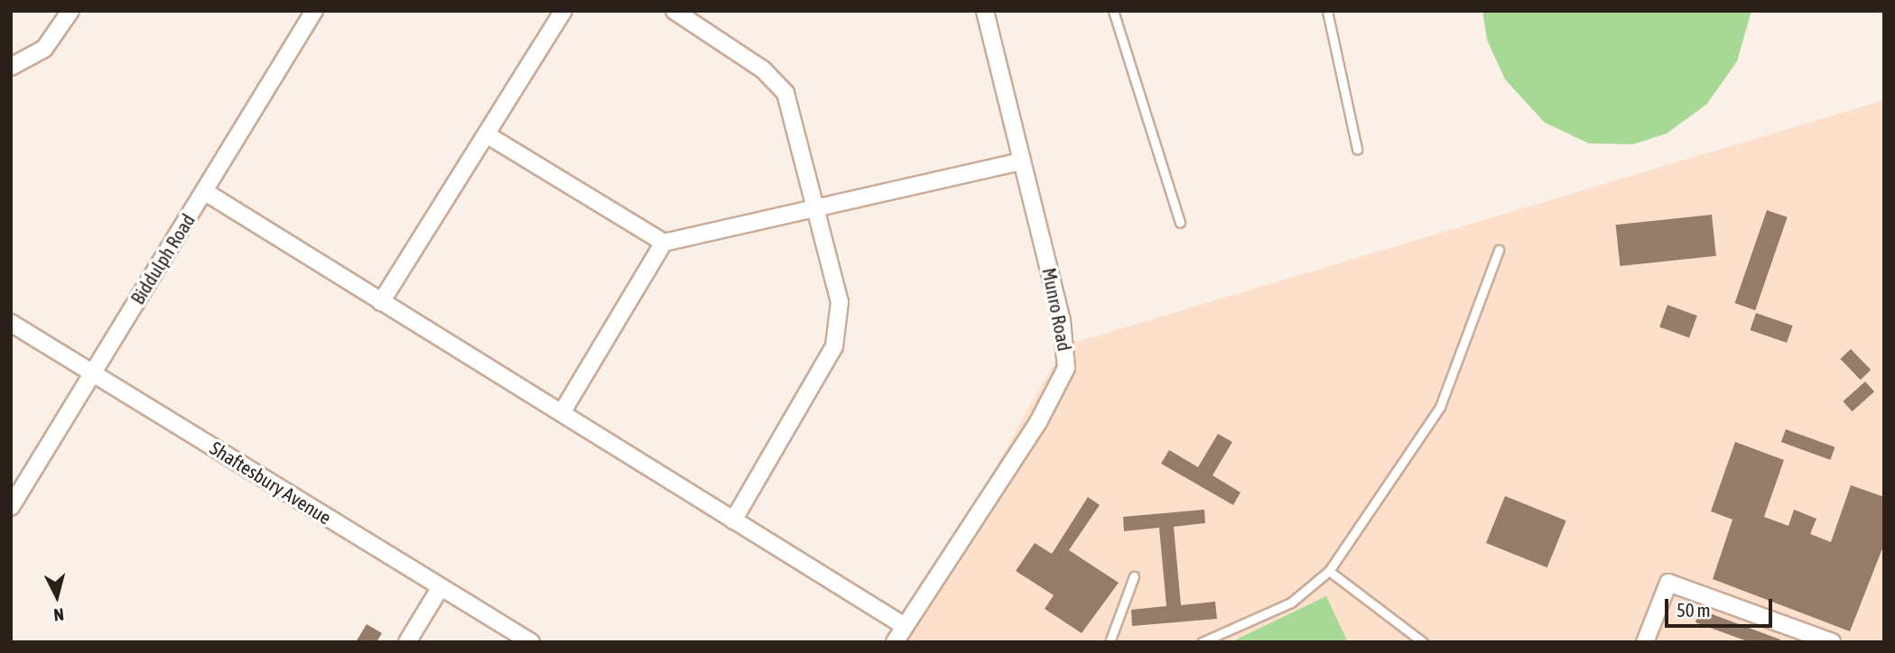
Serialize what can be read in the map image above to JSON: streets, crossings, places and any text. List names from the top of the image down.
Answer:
{
  "streets": {
    "street": ["Biddulph Road", "Munro Road", "Shaftesbury Avenue"]
  },
  "crossings": [
    ["Biddulph Road", "Shaftesbury Avenue"]
  ],
  "scale_bar": "50 m",
  "north": "bottom"
}
